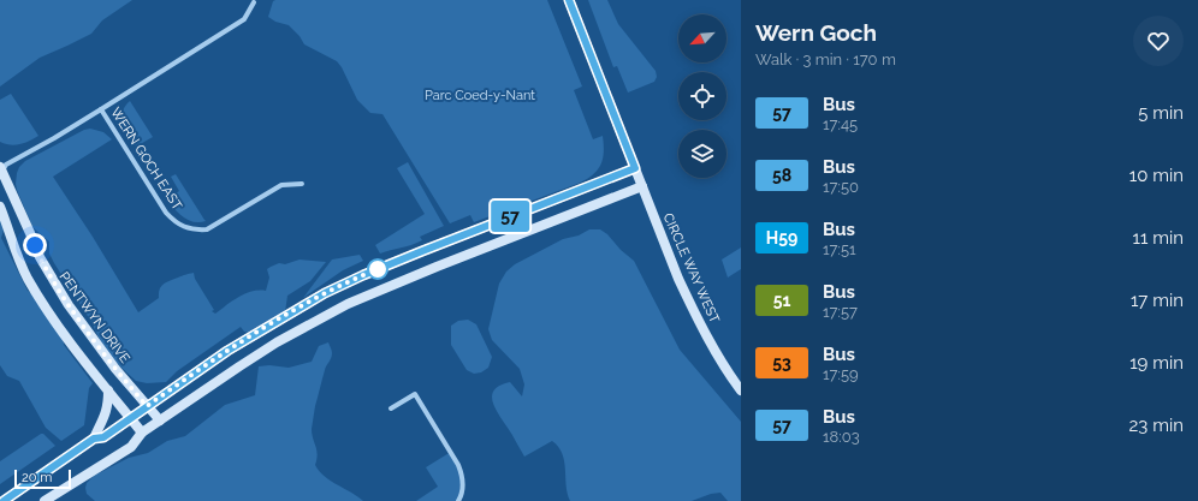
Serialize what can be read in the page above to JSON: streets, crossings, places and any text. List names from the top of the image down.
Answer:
{
  "streets": {
    "street": ["WERN GOCH EAST", "CIRCLE WAY WEST", "PENTWYN DRIVE"]
  },
  "crossings": [
    ["WERN GOCH EAST", "PENTWYN DRIVE"]
  ],
  "parks": ["Parc Coed-y-Nant"],
  "lines": ["bus line 57"],
  "scale_bar": "20 m",
  "north": "bottom left",
  "page": {
    "on_map": "57",
    "heading": ["Wern Goch", "Walk · 3 min · 170 m"],
    "list": [
      {
        "mark": "57",
        "name": "Bus",
        "note": "17:45",
        "value": "5 min"
      },
      {
        "mark": "58",
        "name": "Bus",
        "note": "17:50",
        "value": "10 min"
      },
      {
        "mark": "H59",
        "name": "Bus",
        "note": "17:51",
        "value": "11 min"
      },
      {
        "mark": "51",
        "name": "Bus",
        "note": "17:57",
        "value": "17 min"
      },
      {
        "mark": "53",
        "name": "Bus",
        "note": "17:59",
        "value": "19 min"
      },
      {
        "mark": "57",
        "name": "Bus",
        "note": "18:03",
        "value": "23 min"
      }
    ],
    "scale": "20 m"
  }
}
